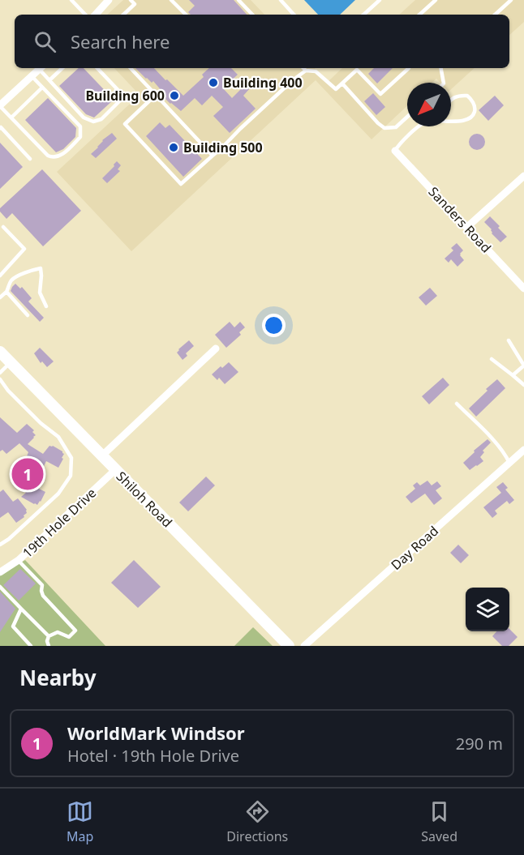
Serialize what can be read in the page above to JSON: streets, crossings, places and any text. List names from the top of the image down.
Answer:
{
  "streets": {
    "main road": ["Shiloh Road"],
    "street": ["Sanders Road", "19th Hole Drive", "Day Road"]
  },
  "crossings": [
    ["Shiloh Road", "19th Hole Drive"]
  ],
  "places": ["Building 400", "Building 600", "Building 500"],
  "north": "bottom left",
  "page": {
    "search": "Search here",
    "pins": "1",
    "heading": "Nearby",
    "list": [
      {
        "mark": "1",
        "name": "WorldMark Windsor",
        "note": "Hotel · 19th Hole Drive",
        "value": "290 m"
      }
    ],
    "nav": ["Map", "Directions", "Saved"]
  }
}
